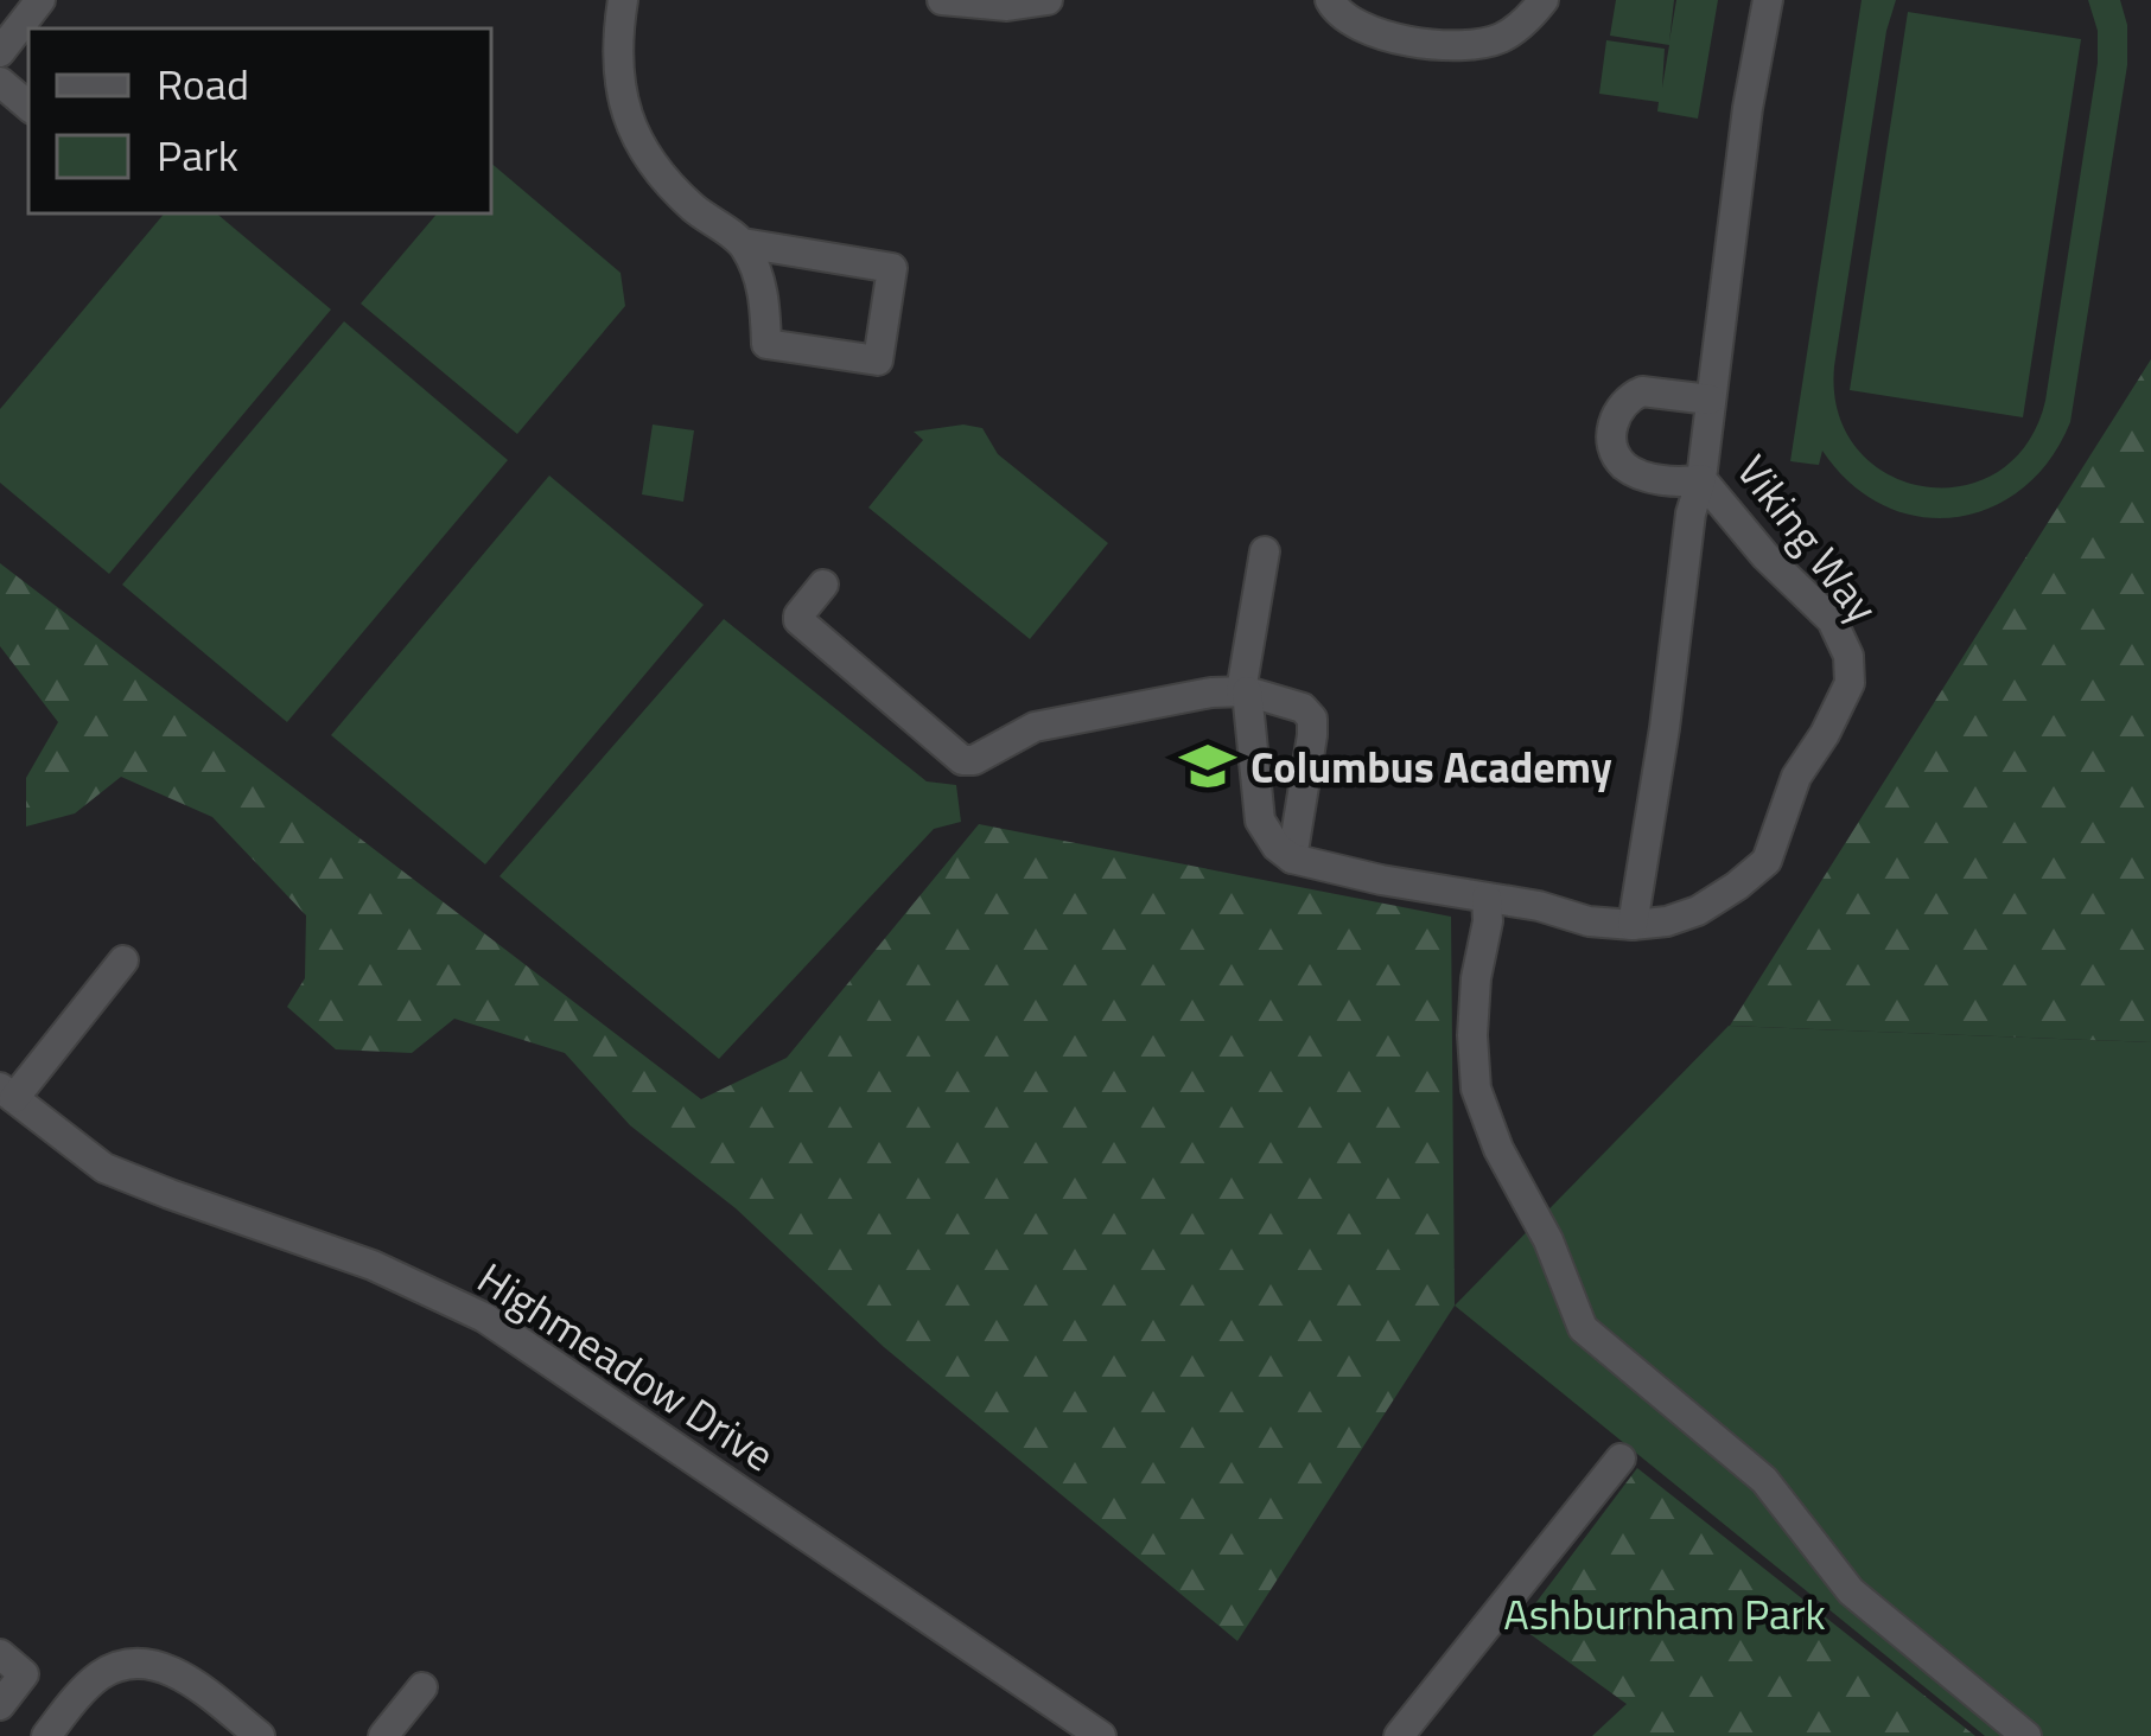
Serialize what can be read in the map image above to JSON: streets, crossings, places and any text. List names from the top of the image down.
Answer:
{
  "streets": {
    "street": ["Viking Way", "Highmeadow Drive"]
  },
  "parks": ["Ashburnham Park"],
  "places": {
    "school or university": ["Columbus Academy"]
  },
  "legend": ["Road", "Park"]
}
